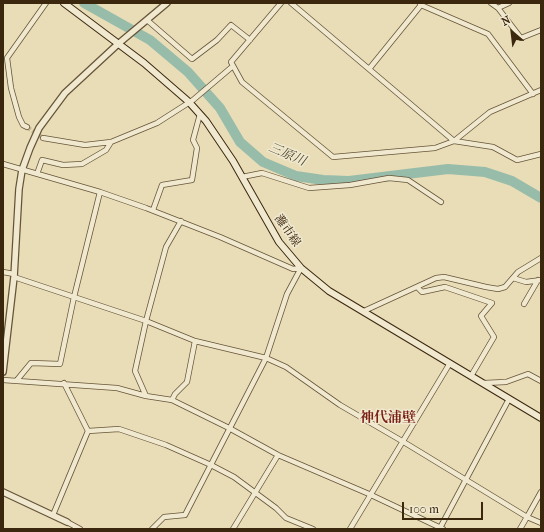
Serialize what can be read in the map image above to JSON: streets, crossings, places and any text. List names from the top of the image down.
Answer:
{
  "streets": {
    "main road": ["灘市線"]
  },
  "districts": ["神代浦壁"],
  "water": ["三原川"],
  "scale_bar": "100 m",
  "north": "top left"
}
